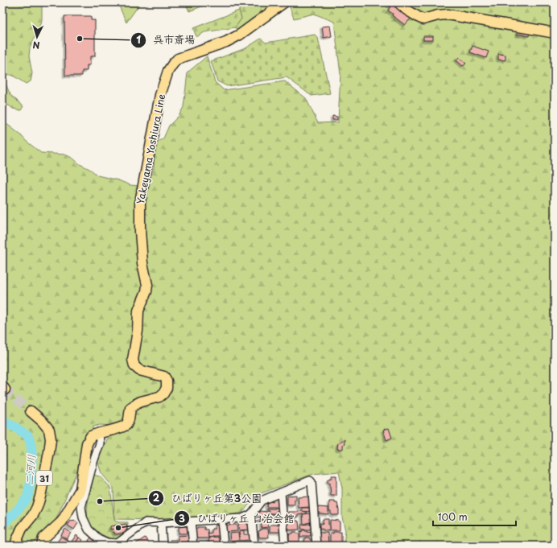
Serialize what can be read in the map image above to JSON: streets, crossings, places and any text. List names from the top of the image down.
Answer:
{
  "streets": {
    "main road": ["Yakeyama Yoshiura Line", "31"]
  },
  "water": ["二河川"],
  "places": ["呉市斎場", "ひばりヶ丘第3公園", "ひばりヶ丘 自治会館"],
  "scale_bar": "100 m",
  "north": "bottom"
}
